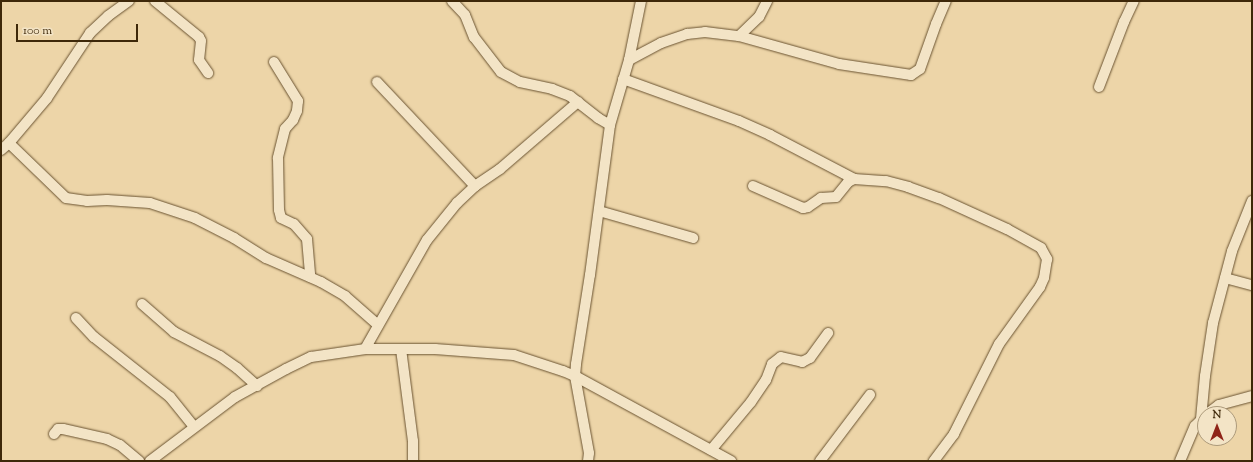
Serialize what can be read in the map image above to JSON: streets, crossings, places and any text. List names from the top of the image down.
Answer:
{
  "scale_bar": "100 m",
  "north": "top"
}
